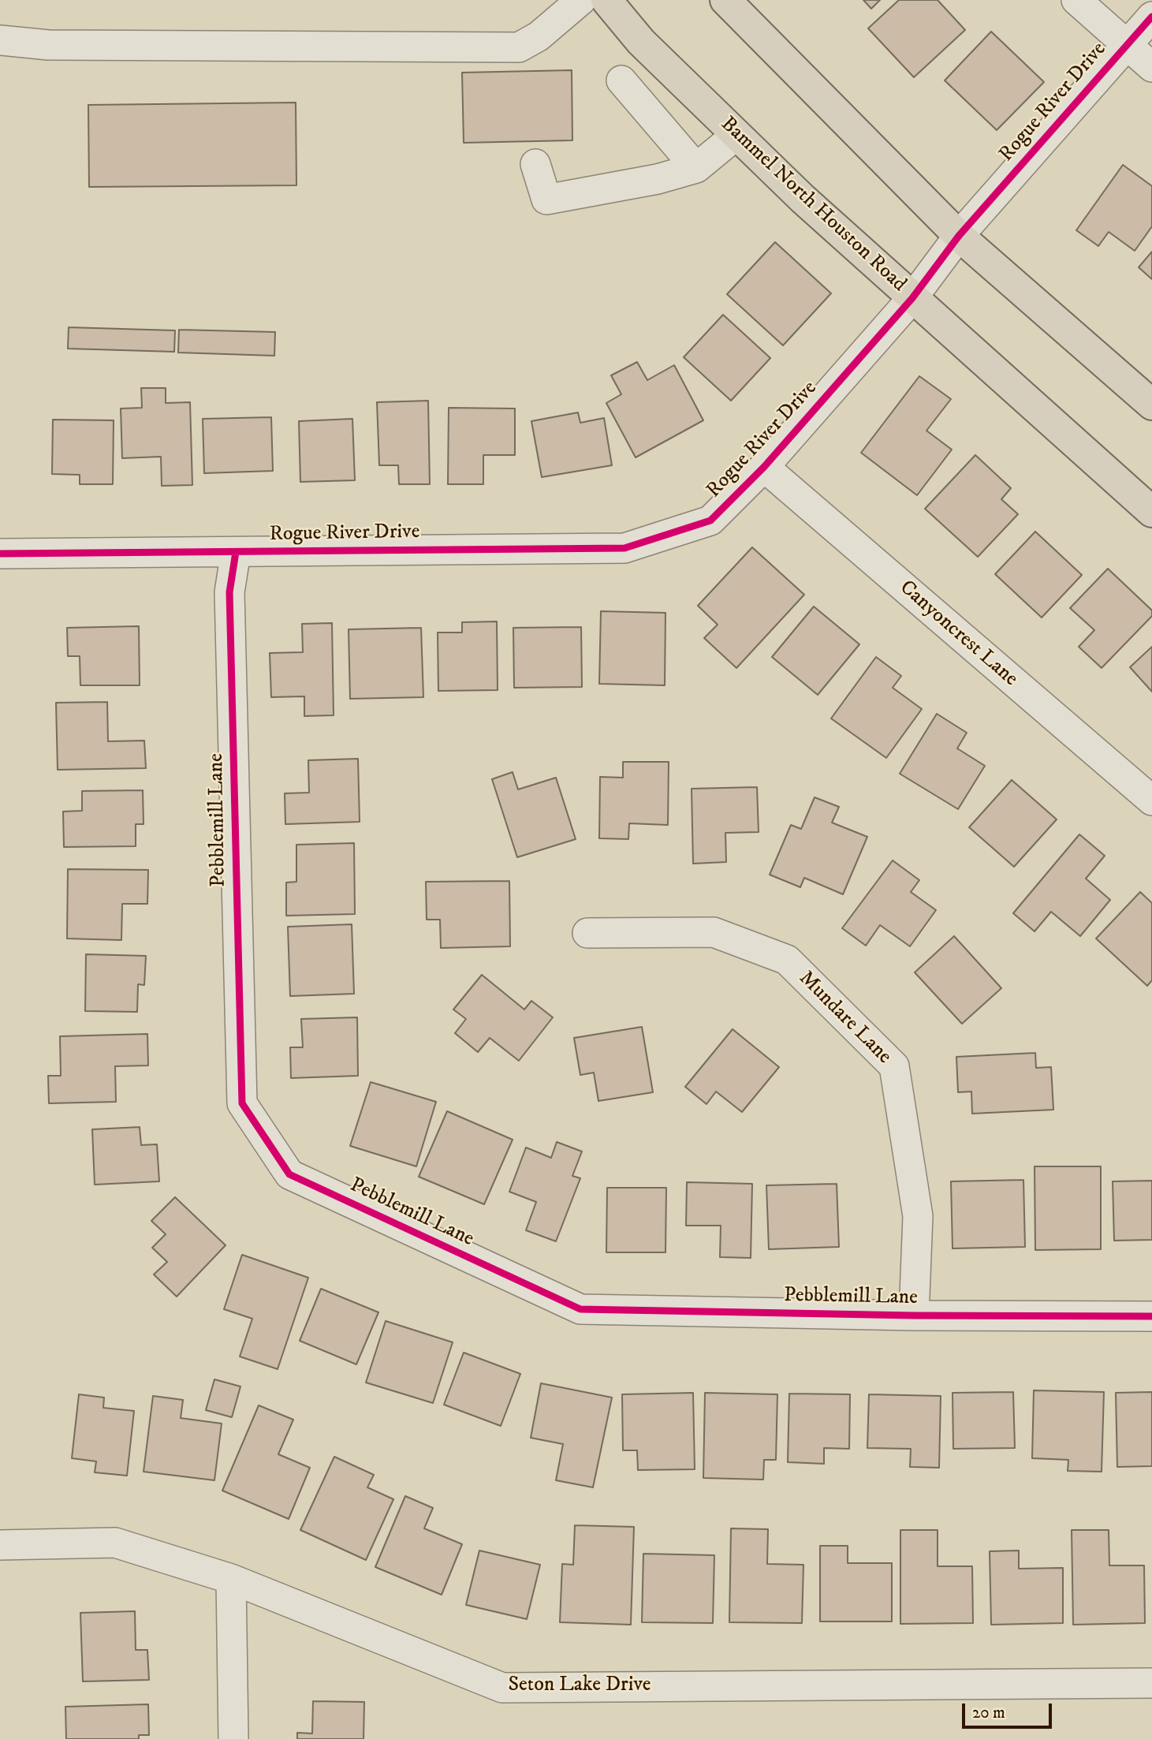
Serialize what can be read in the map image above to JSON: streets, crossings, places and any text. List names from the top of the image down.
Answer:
{
  "streets": {
    "main road": ["Bammel North Houston Road"],
    "street": [
      "Rogue River Drive",
      "Canyoncrest Lane",
      "Pebblemill Lane",
      "Mundare Lane",
      "Seton Lake Drive"
    ]
  },
  "crossings": [
    ["Rogue River Drive", "Bammel North Houston Road"],
    ["Rogue River Drive", "Canyoncrest Lane"],
    ["Rogue River Drive", "Pebblemill Lane"],
    ["Pebblemill Lane", "Mundare Lane"]
  ],
  "scale_bar": "20 m"
}
